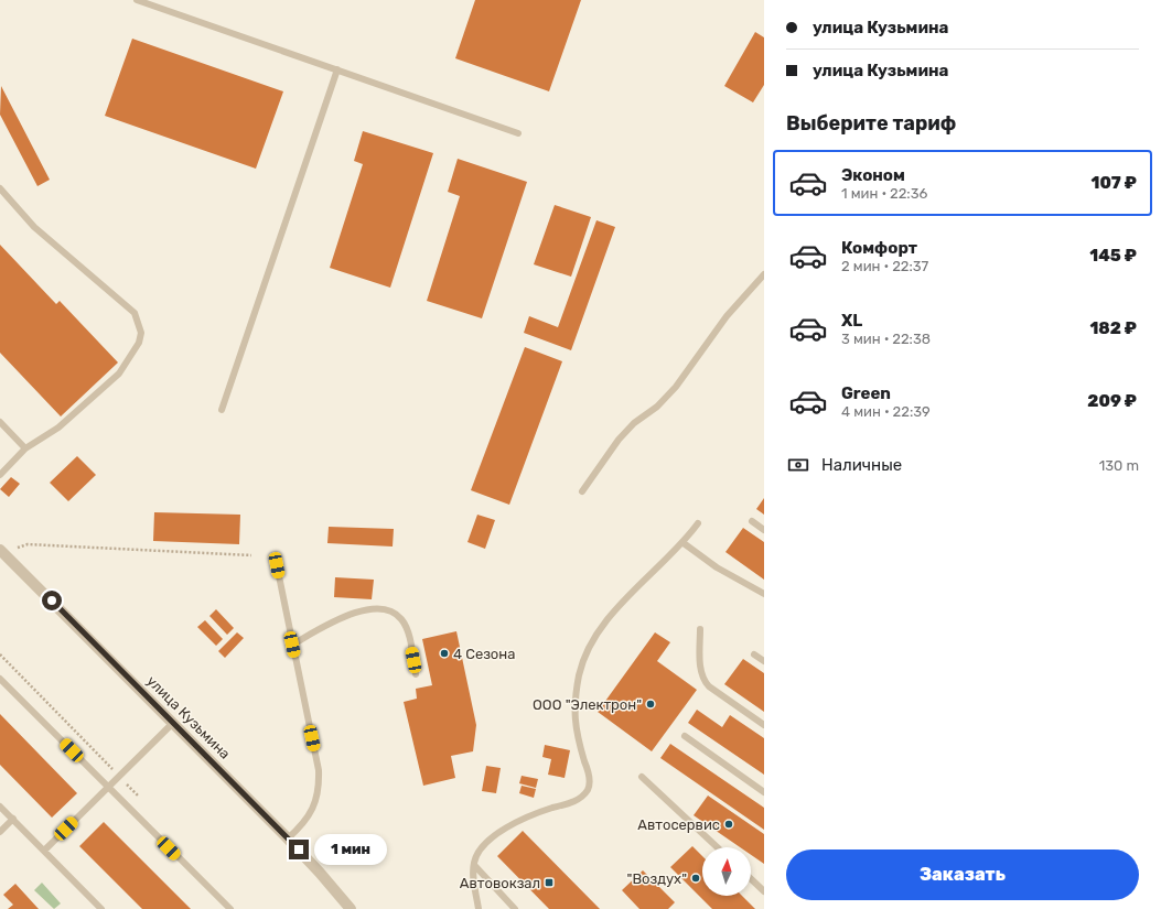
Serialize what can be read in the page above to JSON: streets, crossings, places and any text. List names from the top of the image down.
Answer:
{
  "streets": {
    "street": ["улица Кузьмина"]
  },
  "places": {
    "other": [
      "4 Сезона",
      "ООО \"Электрон\"",
      "Автосервис",
      "\"Воздух\""
    ],
    "transit": ["Автовокзал"]
  },
  "north": "top",
  "page": {
    "banner": ["улица Кузьмина", "улица Кузьмина"],
    "heading": "Выберите тариф",
    "list": [
      {
        "name": "Эконом",
        "note": "1 мин · 22:36",
        "value": "107 ₽"
      },
      {
        "name": "Комфорт",
        "note": "2 мин · 22:37",
        "value": "145 ₽"
      },
      {
        "name": "XL",
        "note": "3 мин · 22:38",
        "value": "182 ₽"
      },
      {
        "name": "Green",
        "note": "4 мин · 22:39",
        "value": "209 ₽"
      }
    ],
    "pay": ["Наличные", "130 m"],
    "bubble": "1 мин",
    "buttons": "Заказать"
  }
}
